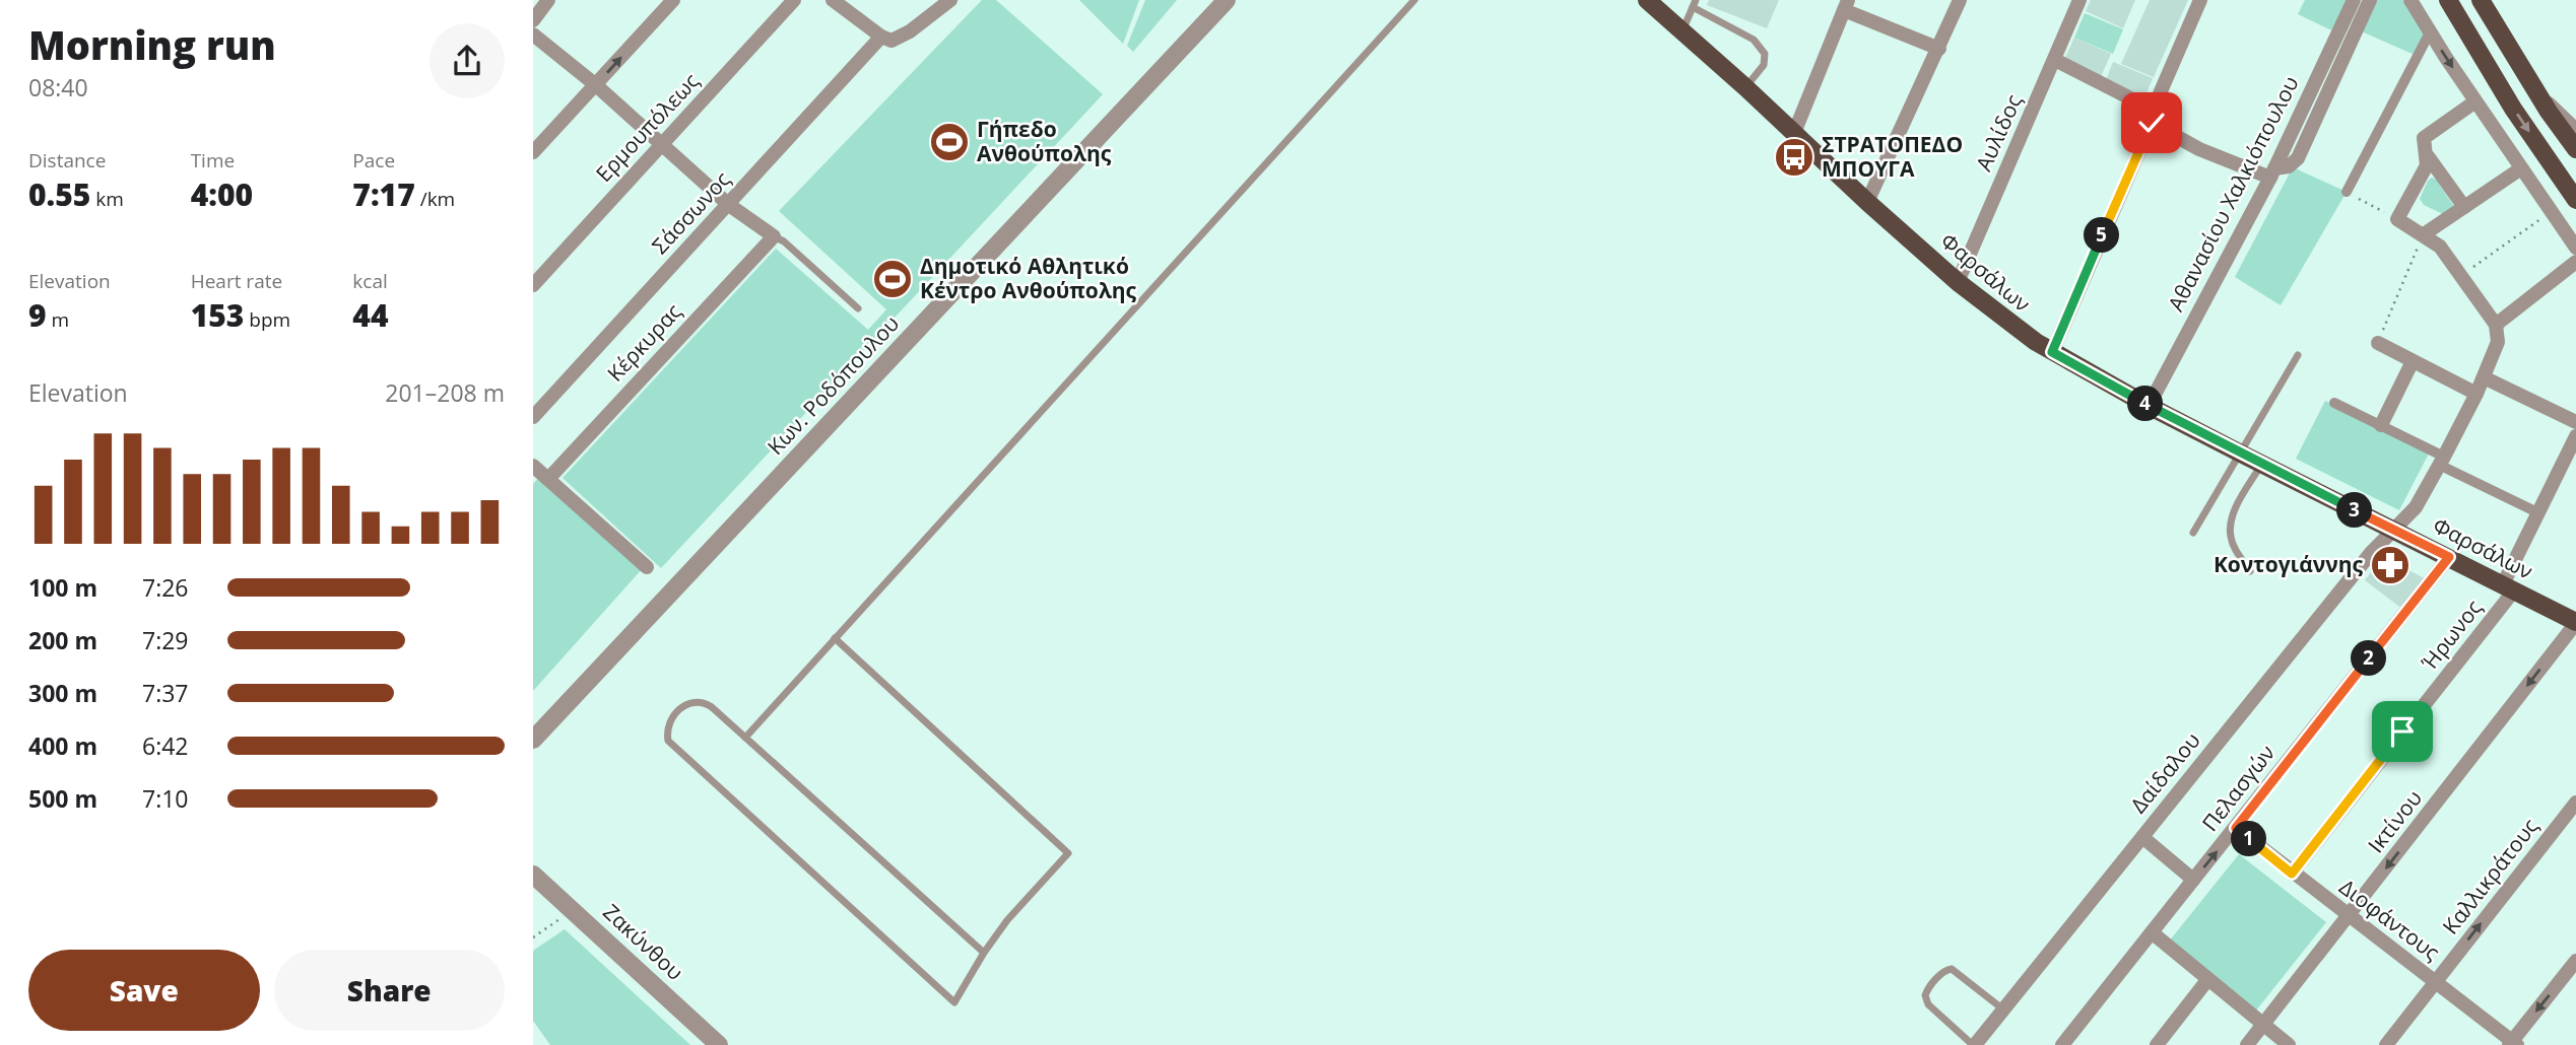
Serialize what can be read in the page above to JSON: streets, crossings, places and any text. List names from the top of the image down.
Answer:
{
  "streets": {
    "main road": ["Φαρσάλων"],
    "street": [
      "Ερμουπόλεως",
      "Αυλίδος",
      "Αθανασίου Χαλκιόπουλου",
      "Σάσσωνος",
      "Κέρκυρας",
      "Κων. Ροδόπουλου",
      "Ήρωνος",
      "Δαίδαλου",
      "Πελασγών",
      "Ικτίνου",
      "Καλλικράτους",
      "Διοφάντους",
      "Ζακύνθου"
    ]
  },
  "crossings": [
    ["Αυλίδος", "Φαρσάλων"],
    ["Αθανασίου Χαλκιόπουλου", "Φαρσάλων"],
    ["Φαρσάλων", "Ήρωνος"],
    ["Φαρσάλων", "Δαίδαλου"],
    ["Φαρσάλων", "Πελασγών"],
    ["Φαρσάλων", "Ικτίνου"],
    ["Ήρωνος", "Διοφάντους"],
    ["Πελασγών", "Διοφάντους"],
    ["Ικτίνου", "Διοφάντους"],
    ["Καλλικράτους", "Διοφάντους"]
  ],
  "one_way": ["Ικτίνου"],
  "places": {
    "sports": ["Γήπεδο Ανθούπολης", "Δημοτικό Αθλητικό Κέντρο Ανθούπολης"],
    "bus stop": ["ΣΤΡΑΤΟΠΕΔΟ ΜΠΟΥΓΑ"],
    "pharmacy": ["Κοντογιάννης"]
  },
  "page": {
    "heading": ["Morning run", "08:40"],
    "stats": [
      ["Distance", "0.55 km"],
      ["Time", "4:00"],
      ["Pace", "7:17 /km"],
      ["Elevation", "9 m"],
      ["Heart rate", "153 bpm"],
      ["kcal", "44"]
    ],
    "pins": [
      "5",
      "4",
      "3",
      "2",
      "1"
    ],
    "chart": ["Elevation", "201–208 m"],
    "list": [
      {
        "name": "100 m",
        "note": "7:26"
      },
      {
        "name": "200 m",
        "note": "7:29"
      },
      {
        "name": "300 m",
        "note": "7:37"
      },
      {
        "name": "400 m",
        "note": "6:42"
      },
      {
        "name": "500 m",
        "note": "7:10"
      }
    ],
    "buttons": ["Save", "Share"]
  }
}
